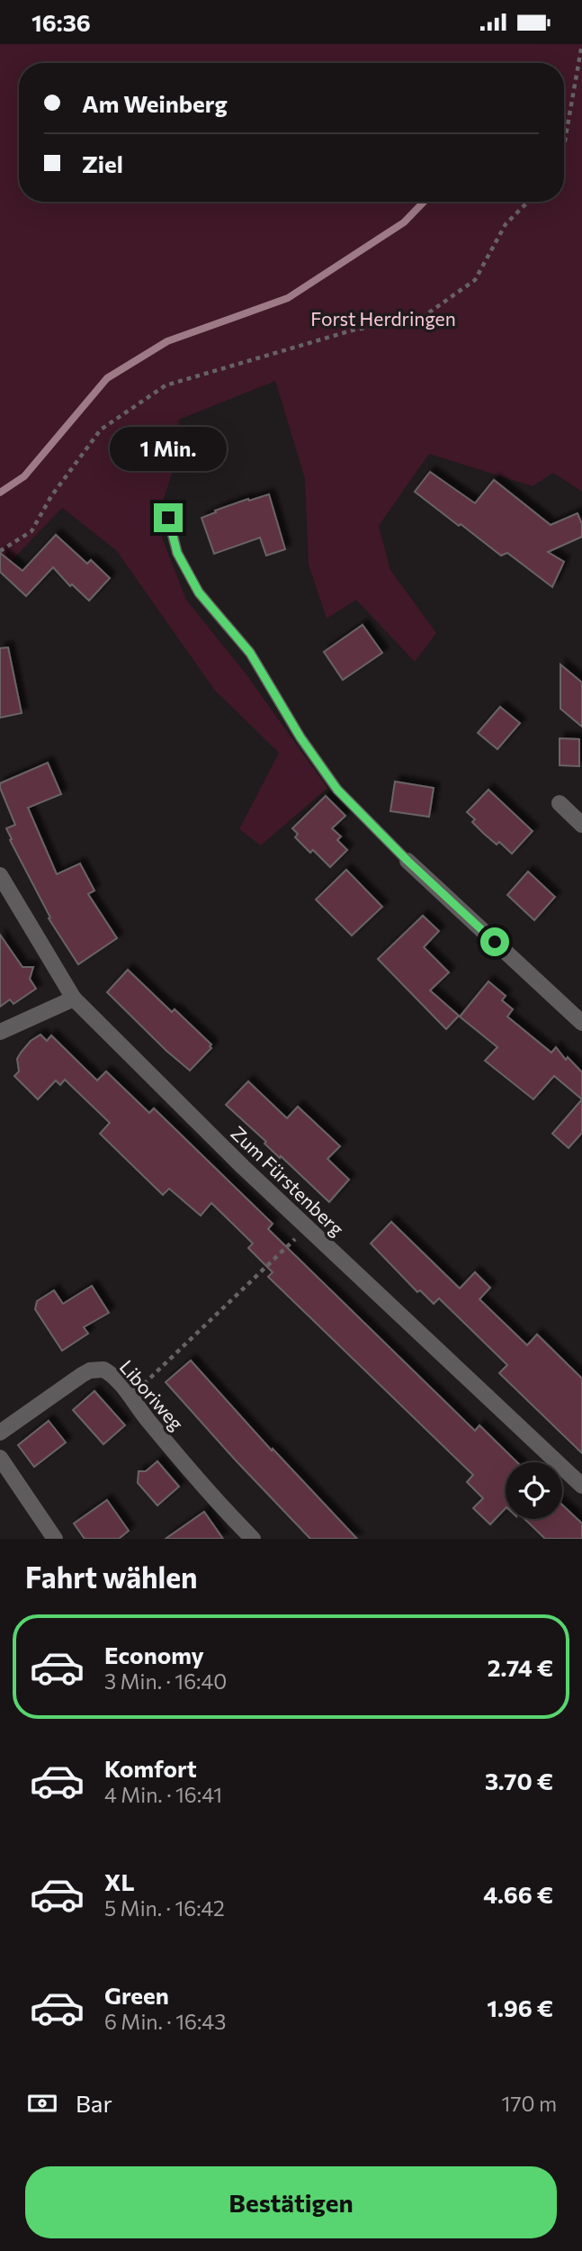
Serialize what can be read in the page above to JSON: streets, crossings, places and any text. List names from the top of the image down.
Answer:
{
  "streets": {
    "street": ["Zum Fürstenberg", "Liboriweg"]
  },
  "parks": ["Forst Herdringen"],
  "page": {
    "status": "16:36",
    "banner": ["Am Weinberg", "Ziel"],
    "bubble": "1 Min.",
    "heading": "Fahrt wählen",
    "list": [
      {
        "name": "Economy",
        "note": "3 Min. · 16:40",
        "value": "2.74 €"
      },
      {
        "name": "Komfort",
        "note": "4 Min. · 16:41",
        "value": "3.70 €"
      },
      {
        "name": "XL",
        "note": "5 Min. · 16:42",
        "value": "4.66 €"
      },
      {
        "name": "Green",
        "note": "6 Min. · 16:43",
        "value": "1.96 €"
      }
    ],
    "pay": ["Bar", "170 m"],
    "buttons": "Bestätigen"
  }
}
